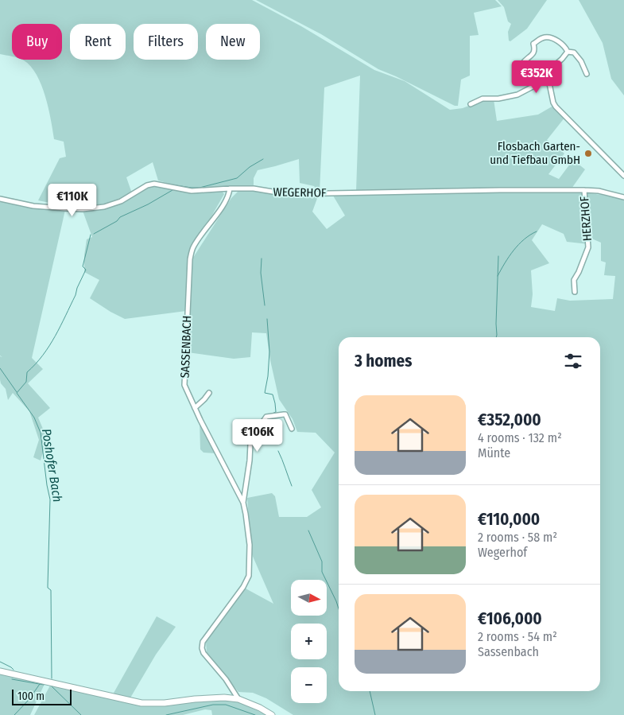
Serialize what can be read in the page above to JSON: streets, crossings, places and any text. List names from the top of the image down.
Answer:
{
  "streets": {
    "street": ["WEGERHOF", "HERZHOF", "SASSENBACH"]
  },
  "crossings": [
    ["WEGERHOF", "HERZHOF"],
    ["WEGERHOF", "SASSENBACH"]
  ],
  "water": ["Poshofer Bach"],
  "places": ["Flosbach Garten- und Tiefbau GmbH"],
  "scale_bar": "100 m",
  "north": "right",
  "page": {
    "chip": [
      "Buy",
      "Rent",
      "Filters",
      "New"
    ],
    "price": ["€352K", "€110K", "€106K"],
    "heading": "3 homes",
    "list": [
      {
        "name": "€352,000",
        "note": "4 rooms · 132 m² · Münte"
      },
      {
        "name": "€110,000",
        "note": "2 rooms · 58 m² · Wegerhof"
      },
      {
        "name": "€106,000",
        "note": "2 rooms · 54 m² · Sassenbach"
      }
    ],
    "map_buttons": ["+", "−"],
    "scale": "100 m"
  }
}
